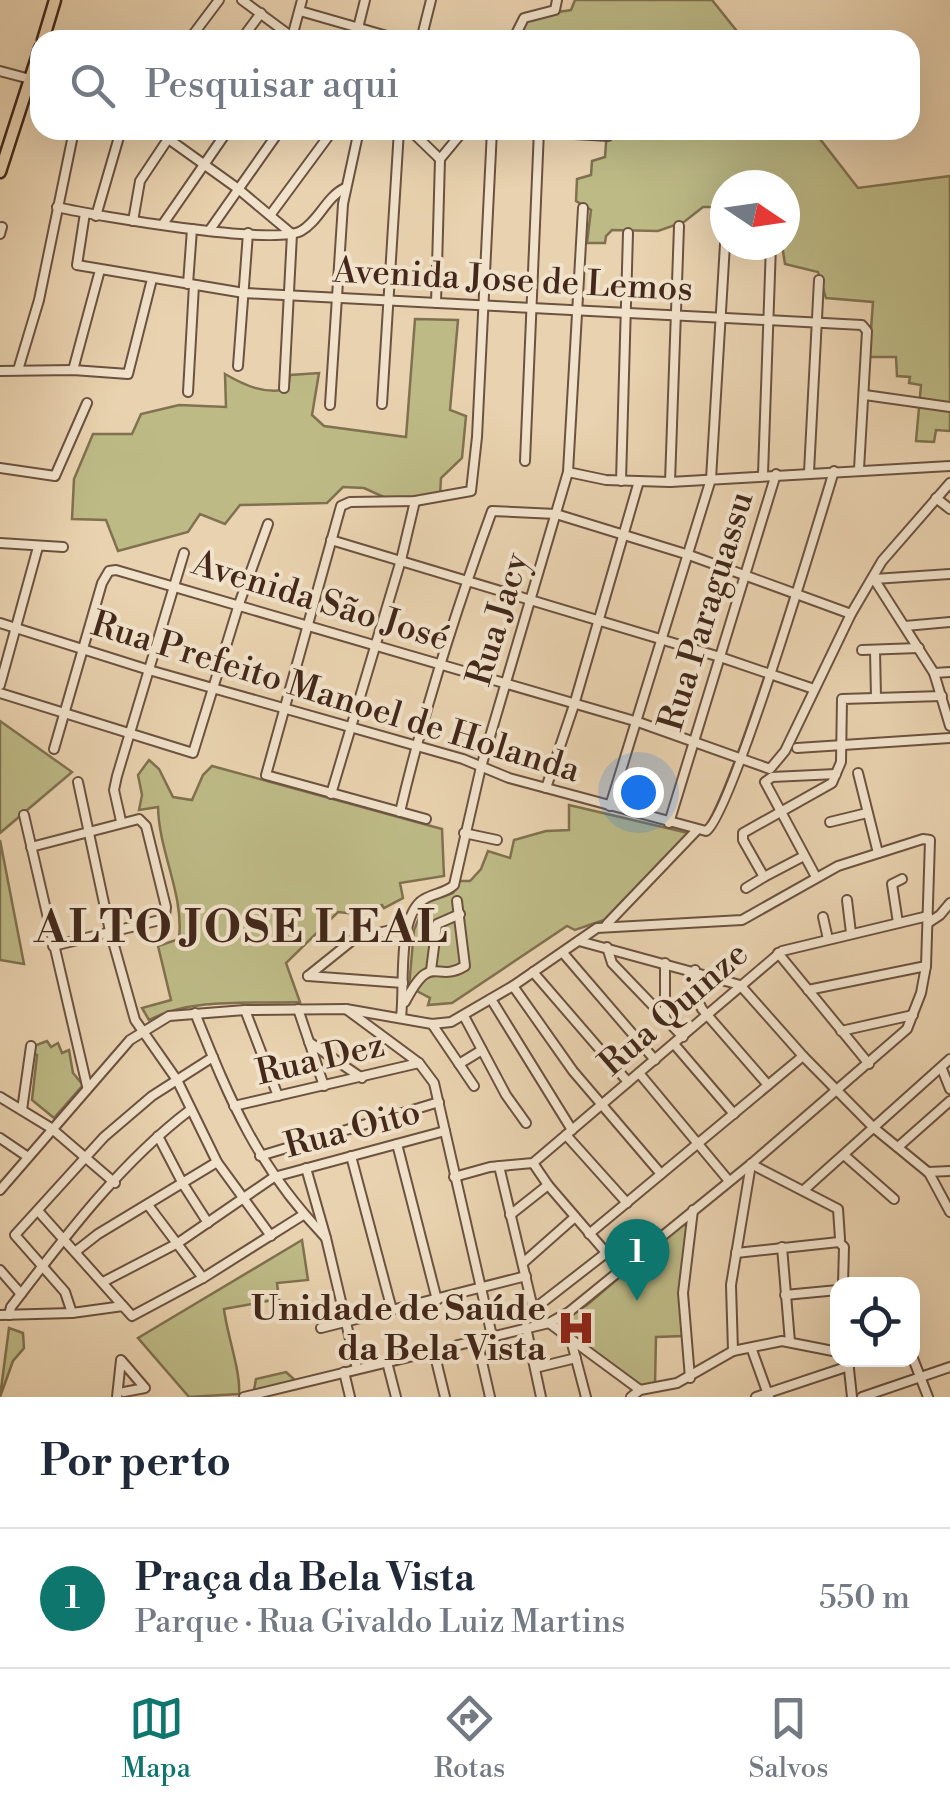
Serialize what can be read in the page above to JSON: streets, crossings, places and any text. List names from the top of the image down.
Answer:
{
  "streets": {
    "street": [
      "Avenida Jose de Lemos",
      "Avenida São José",
      "Rua Paraguassu",
      "Rua Jacy",
      "Rua Prefeito Manoel de Holanda",
      "Rua Quinze",
      "Rua Dez",
      "Rua Oito"
    ]
  },
  "crossings": [
    ["Avenida Jose de Lemos", "Rua Paraguassu"],
    ["Avenida Jose de Lemos", "Rua Jacy"],
    ["Avenida São José", "Rua Paraguassu"],
    ["Avenida São José", "Rua Jacy"],
    ["Avenida São José", "Rua Prefeito Manoel de Holanda"],
    ["Rua Paraguassu", "Rua Prefeito Manoel de Holanda"],
    ["Rua Jacy", "Rua Prefeito Manoel de Holanda"]
  ],
  "districts": ["ALTO JOSE LEAL"],
  "places": {
    "hospital": ["Unidade de Saúde da Bela Vista"]
  },
  "north": "right",
  "page": {
    "search": "Pesquisar aqui",
    "pins": "1",
    "heading": "Por perto",
    "list": [
      {
        "mark": "1",
        "name": "Praça da Bela Vista",
        "note": "Parque · Rua Givaldo Luiz Martins",
        "value": "550 m"
      }
    ],
    "nav": ["Mapa", "Rotas", "Salvos"]
  }
}
